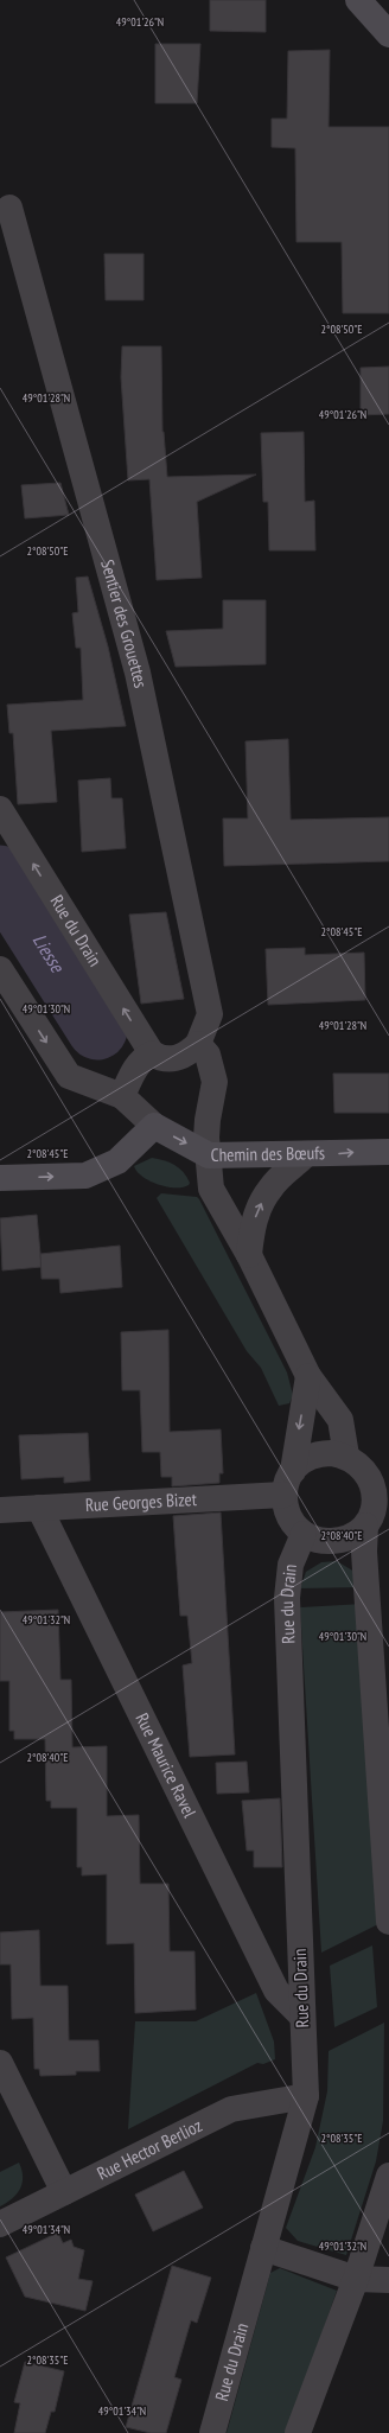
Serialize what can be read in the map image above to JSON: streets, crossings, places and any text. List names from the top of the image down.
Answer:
{
  "streets": {
    "street": [
      "Sentier des Grouettes",
      "Rue du Drain",
      "Chemin des Bœufs",
      "Rue Georges Bizet",
      "Rue Maurice Ravel",
      "Rue Hector Berlioz"
    ]
  },
  "crossings": [
    ["Rue du Drain", "Rue Georges Bizet"],
    ["Rue du Drain", "Rue Maurice Ravel"],
    ["Rue du Drain", "Rue Hector Berlioz"],
    ["Rue Georges Bizet", "Rue Maurice Ravel"]
  ],
  "one_way": ["Chemin des Bœufs"],
  "water": ["Liesse"],
  "coordinates": [
    "49°01'26\"N",
    "2°08'50\"E",
    "49°01'28\"N",
    "2°08'45\"E",
    "49°01'30\"N",
    "2°08'40\"E",
    "49°01'32\"N",
    "2°08'35\"E",
    "49°01'34\"N"
  ]
}
